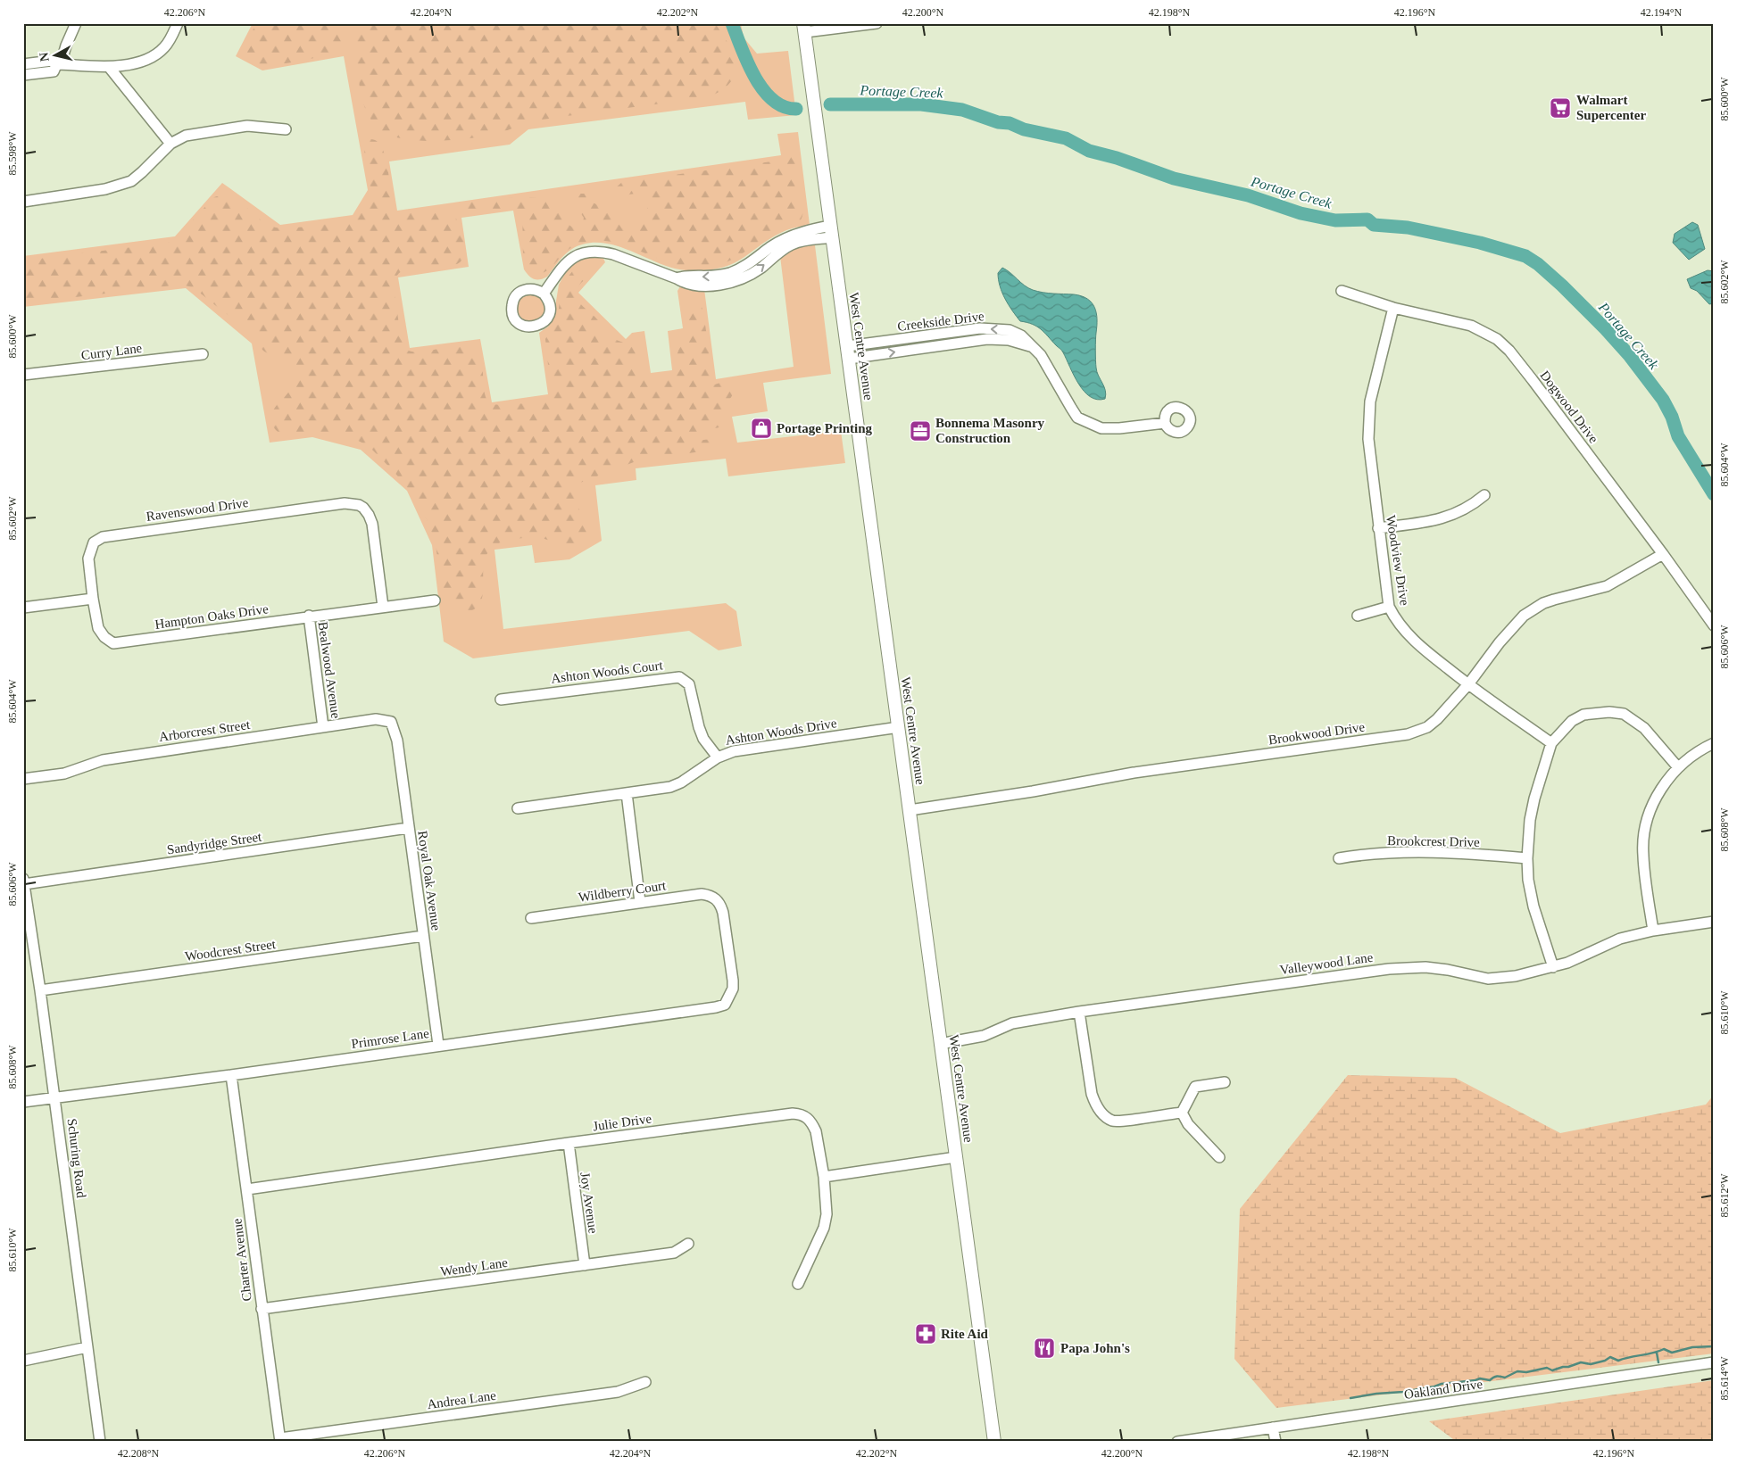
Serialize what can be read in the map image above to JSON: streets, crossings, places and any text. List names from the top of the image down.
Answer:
{
  "streets": {
    "main road": ["West Centre Avenue"],
    "street": [
      "Creekside Drive",
      "Curry Lane",
      "Dogwood Drive",
      "Ravenswood Drive",
      "Woodview Drive",
      "Hampton Oaks Drive",
      "Bealwood Avenue",
      "Ashton Woods Court",
      "Arborcrest Street",
      "Ashton Woods Drive",
      "Brookwood Drive",
      "Brookcrest Drive",
      "Sandyridge Street",
      "Royal Oak Avenue",
      "Wildberry Court",
      "Woodcrest Street",
      "Valleywood Lane",
      "Primrose Lane",
      "Julie Drive",
      "Schuring Road",
      "Joy Avenue",
      "Charter Avenue",
      "Wendy Lane",
      "Oakland Drive",
      "Andrea Lane"
    ]
  },
  "crossings": [
    ["Creekside Drive", "West Centre Avenue"],
    ["West Centre Avenue", "Ashton Woods Drive"],
    ["West Centre Avenue", "Brookwood Drive"],
    ["West Centre Avenue", "Valleywood Lane"],
    ["Dogwood Drive", "Woodview Drive"],
    ["Dogwood Drive", "Brookwood Drive"],
    ["Ravenswood Drive", "Hampton Oaks Drive"],
    ["Woodview Drive", "Brookwood Drive"],
    ["Hampton Oaks Drive", "Bealwood Avenue"],
    ["Bealwood Avenue", "Arborcrest Street"],
    ["Ashton Woods Court", "Ashton Woods Drive"],
    ["Arborcrest Street", "Royal Oak Avenue"],
    ["Sandyridge Street", "Royal Oak Avenue"],
    ["Sandyridge Street", "Schuring Road"],
    ["Royal Oak Avenue", "Woodcrest Street"],
    ["Royal Oak Avenue", "Primrose Lane"],
    ["Wildberry Court", "Primrose Lane"],
    ["Woodcrest Street", "Schuring Road"],
    ["Primrose Lane", "Schuring Road"],
    ["Primrose Lane", "Charter Avenue"],
    ["Julie Drive", "Joy Avenue"],
    ["Julie Drive", "Charter Avenue"],
    ["Joy Avenue", "Wendy Lane"],
    ["Charter Avenue", "Wendy Lane"],
    ["Charter Avenue", "Andrea Lane"]
  ],
  "water": ["Portage Creek"],
  "places": {
    "supermarket": ["Walmart Supercenter"],
    "shop": ["Portage Printing"],
    "office": ["Bonnema Masonry Construction"],
    "pharmacy": ["Rite Aid"],
    "restaurant": ["Papa John's"]
  },
  "north": "left",
  "coordinates": [
    "42.206°N",
    "42.204°N",
    "42.202°N",
    "42.200°N",
    "42.198°N",
    "42.196°N",
    "42.194°N",
    "85.600°W",
    "85.598°W",
    "85.602°W",
    "85.604°W",
    "85.606°W",
    "85.608°W",
    "85.610°W",
    "85.612°W",
    "85.614°W",
    "42.208°N"
  ]
}
